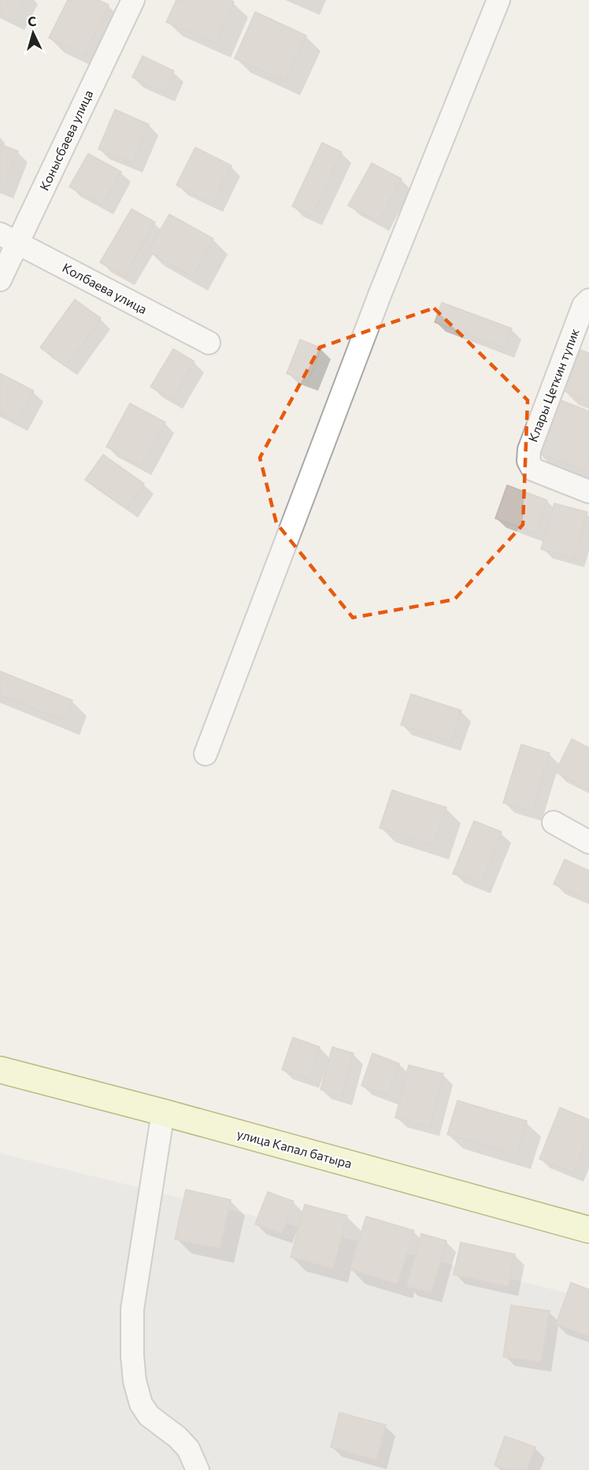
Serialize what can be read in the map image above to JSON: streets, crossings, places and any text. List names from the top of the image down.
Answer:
{
  "streets": {
    "main road": ["улица Капал батыра"],
    "street": ["Конысбаева улица", "Колбаева улица", "Клары Цеткин тупик"]
  },
  "crossings": [
    ["Конысбаева улица", "Колбаева улица"]
  ],
  "north": "top"
}
